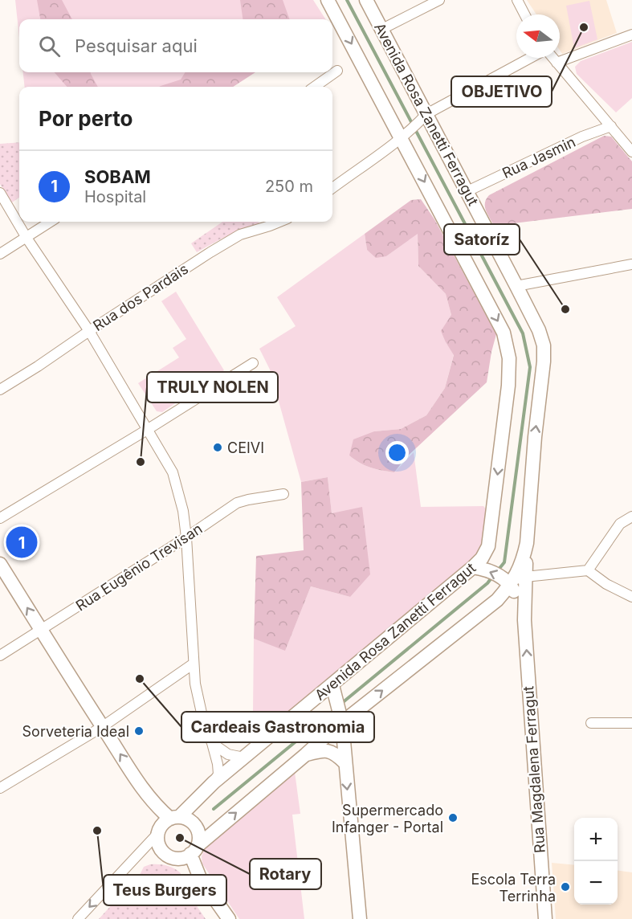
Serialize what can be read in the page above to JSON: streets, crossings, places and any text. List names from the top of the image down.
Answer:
{
  "streets": {
    "main road": ["Avenida Rosa Zanetti Ferragut", "Rua Magdalena Ferragut"],
    "street": ["Rua Jasmin", "Rua dos Pardais", "Rua Eugênio Trevisan"]
  },
  "crossings": [
    ["Avenida Rosa Zanetti Ferragut", "Rua Jasmin"],
    ["Avenida Rosa Zanetti Ferragut", "Rua Magdalena Ferragut"]
  ],
  "one_way": ["Rua Magdalena Ferragut"],
  "places": [
    "OBJETIVO",
    "Satoríz",
    "CEIVI",
    "TRULY NOLEN",
    "Cardeais Gastronomia",
    "Sorveteria Ideal",
    "Supermercado Infanger - Portal",
    "Teus Burgers",
    "Rotary",
    "Escola Terra Terrinha"
  ],
  "north": "left",
  "page": {
    "search": "Pesquisar aqui",
    "heading": "Por perto",
    "list": [
      {
        "mark": "1",
        "name": "SOBAM",
        "note": "Hospital",
        "value": "250 m"
      }
    ],
    "pins": "1",
    "map_buttons": ["+", "−"]
  }
}
